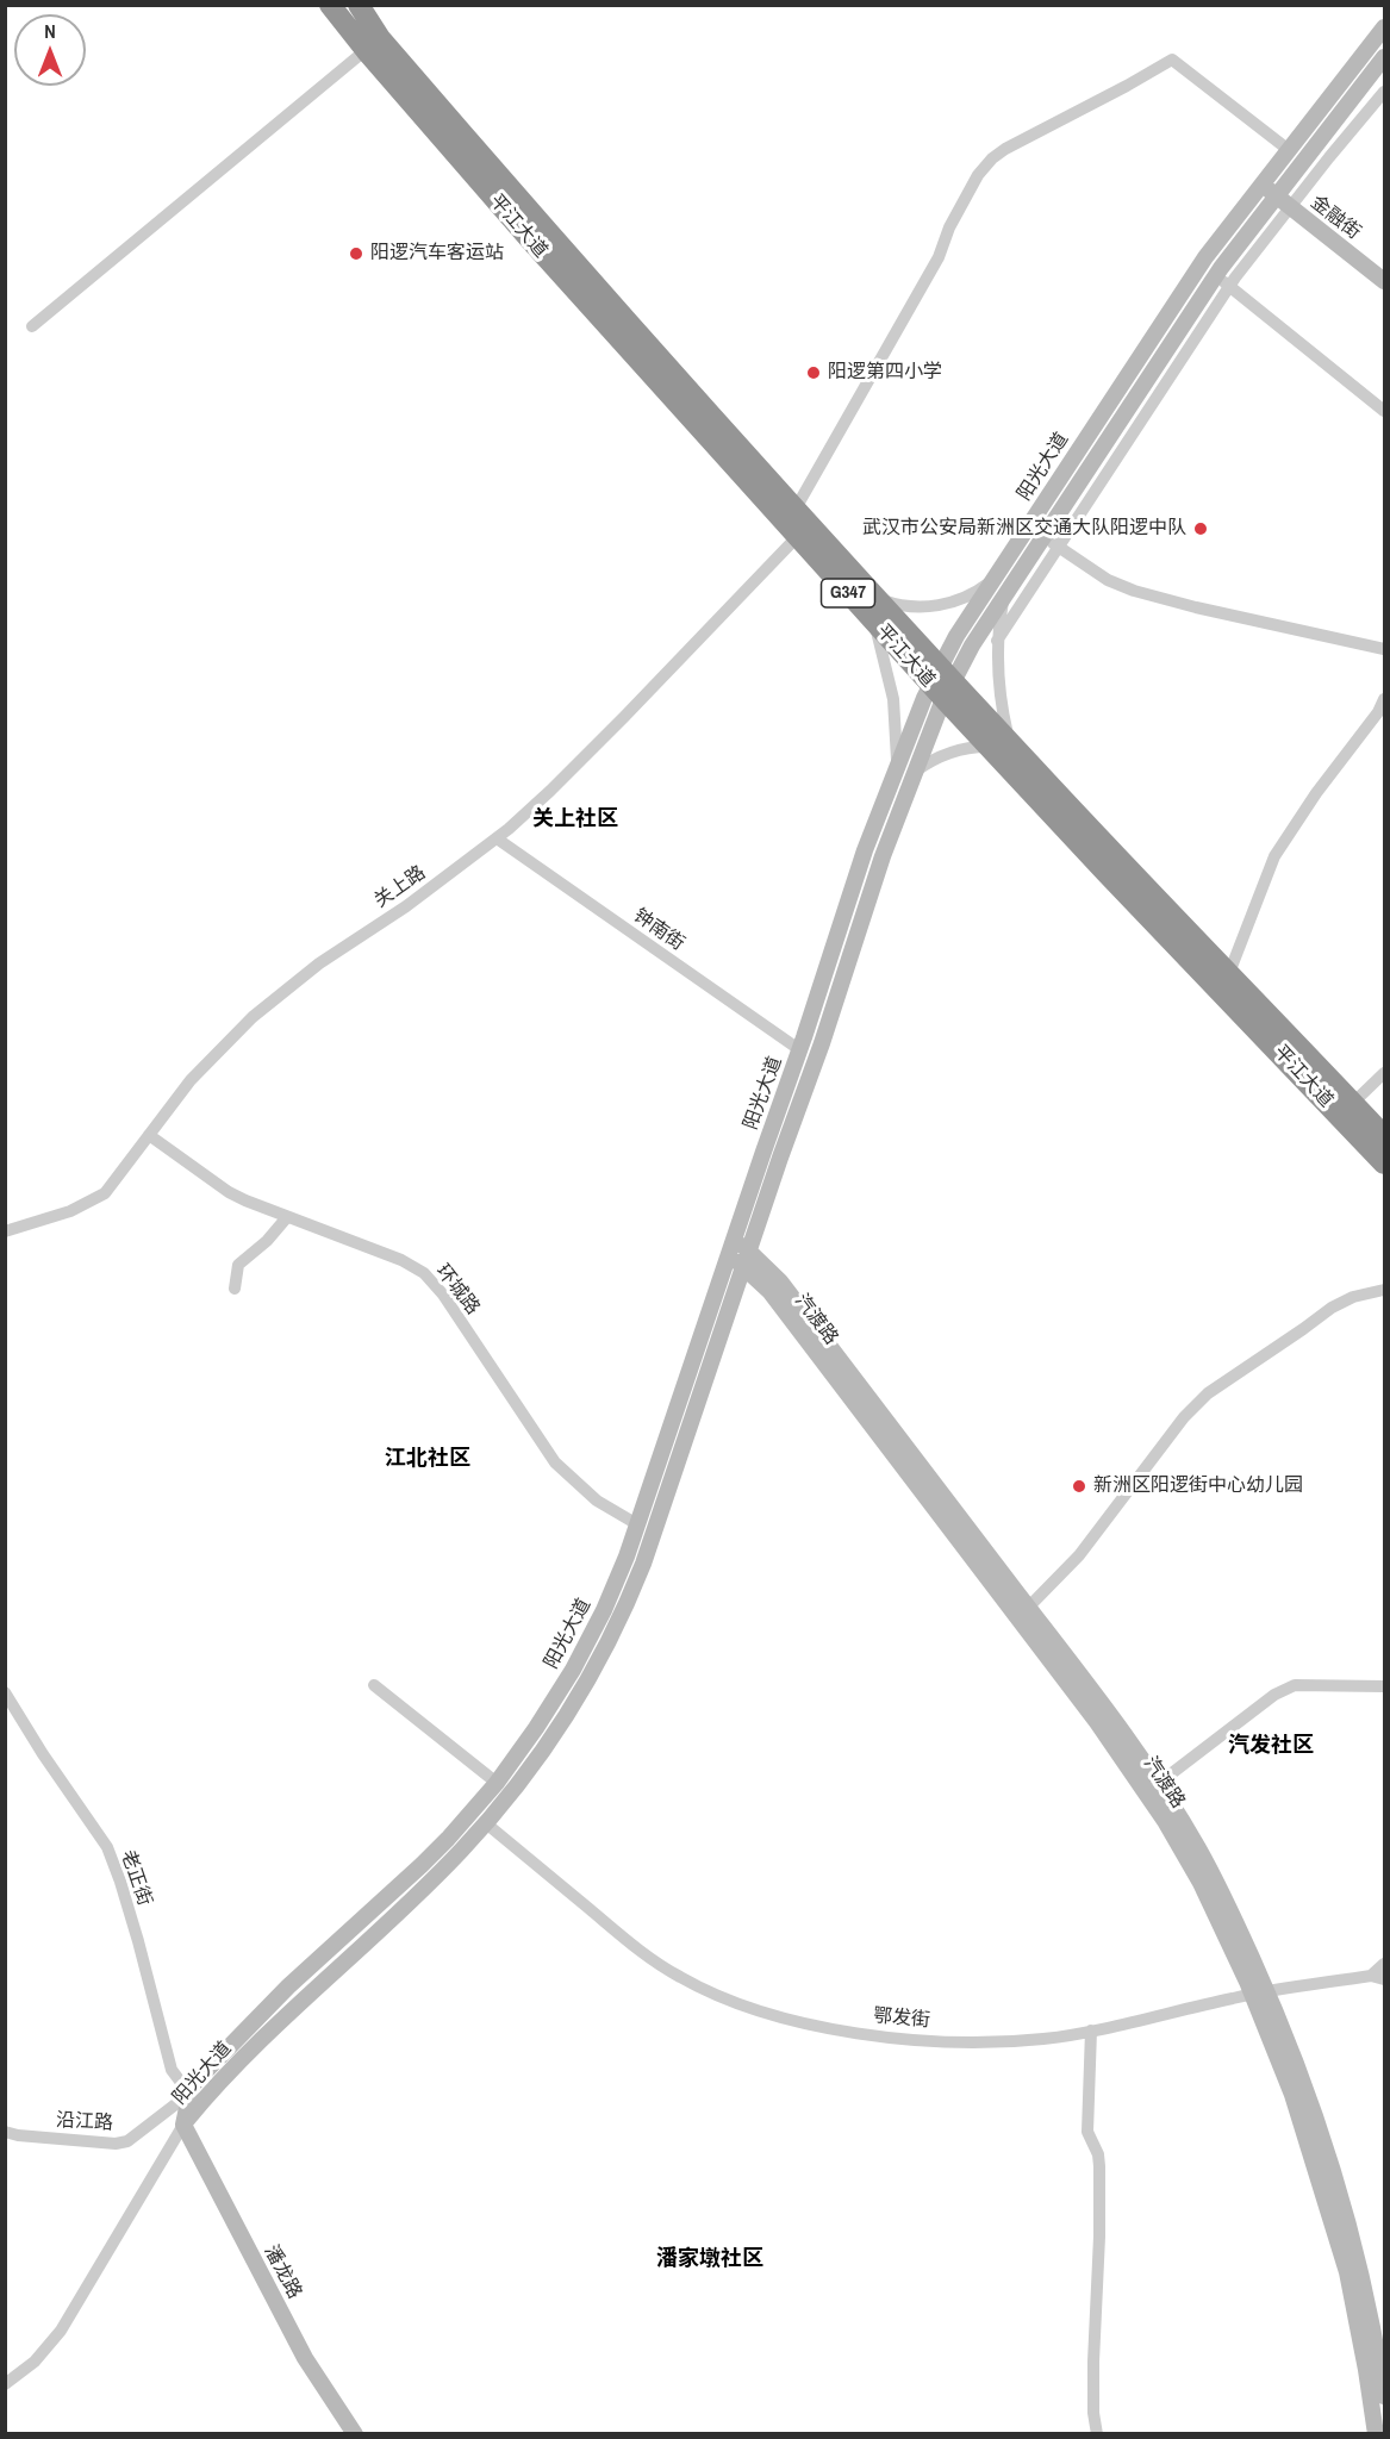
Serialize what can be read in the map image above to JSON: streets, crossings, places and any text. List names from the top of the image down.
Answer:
{
  "streets": {
    "highway": ["平江大道", "G347"],
    "street": [
      "金融街",
      "阳光大道",
      "关上路",
      "钟南街",
      "环城路",
      "汽渡路",
      "老正街",
      "鄂发街",
      "沿江路",
      "潘龙路"
    ]
  },
  "crossings": [
    ["金融街", "阳光大道"],
    ["平江大道", "阳光大道"],
    ["平江大道", "关上路"],
    ["阳光大道", "钟南街"],
    ["阳光大道", "环城路"],
    ["阳光大道", "汽渡路"],
    ["阳光大道", "老正街"],
    ["阳光大道", "鄂发街"],
    ["阳光大道", "沿江路"],
    ["阳光大道", "潘龙路"],
    ["关上路", "钟南街"],
    ["关上路", "环城路"],
    ["汽渡路", "鄂发街"],
    ["老正街", "沿江路"]
  ],
  "districts": [
    "关上社区",
    "江北社区",
    "汽发社区",
    "潘家墩社区"
  ],
  "places": [
    "阳逻汽车客运站",
    "阳逻第四小学",
    "武汉市公安局新洲区交通大队阳逻中队",
    "新洲区阳逻街中心幼儿园"
  ],
  "north": "top"
}
